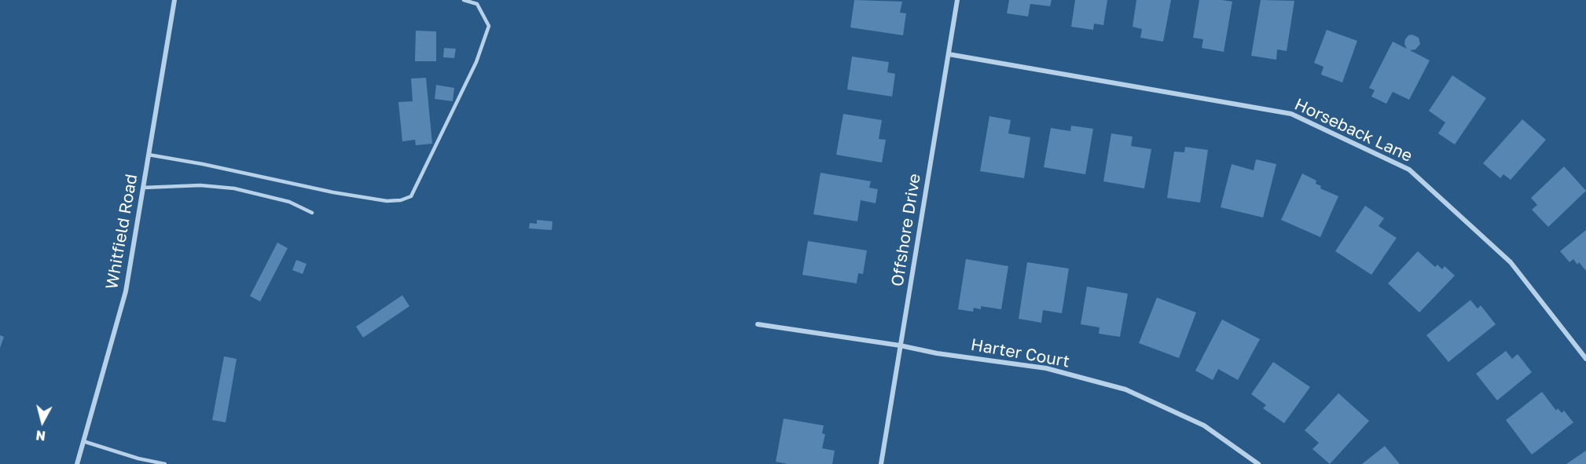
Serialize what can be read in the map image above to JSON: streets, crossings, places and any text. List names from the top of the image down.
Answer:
{
  "streets": {
    "street": [
      "Horseback Lane",
      "Offshore Drive",
      "Whitfield Road",
      "Harter Court"
    ]
  },
  "crossings": [
    ["Horseback Lane", "Offshore Drive"],
    ["Offshore Drive", "Harter Court"]
  ],
  "north": "bottom"
}
